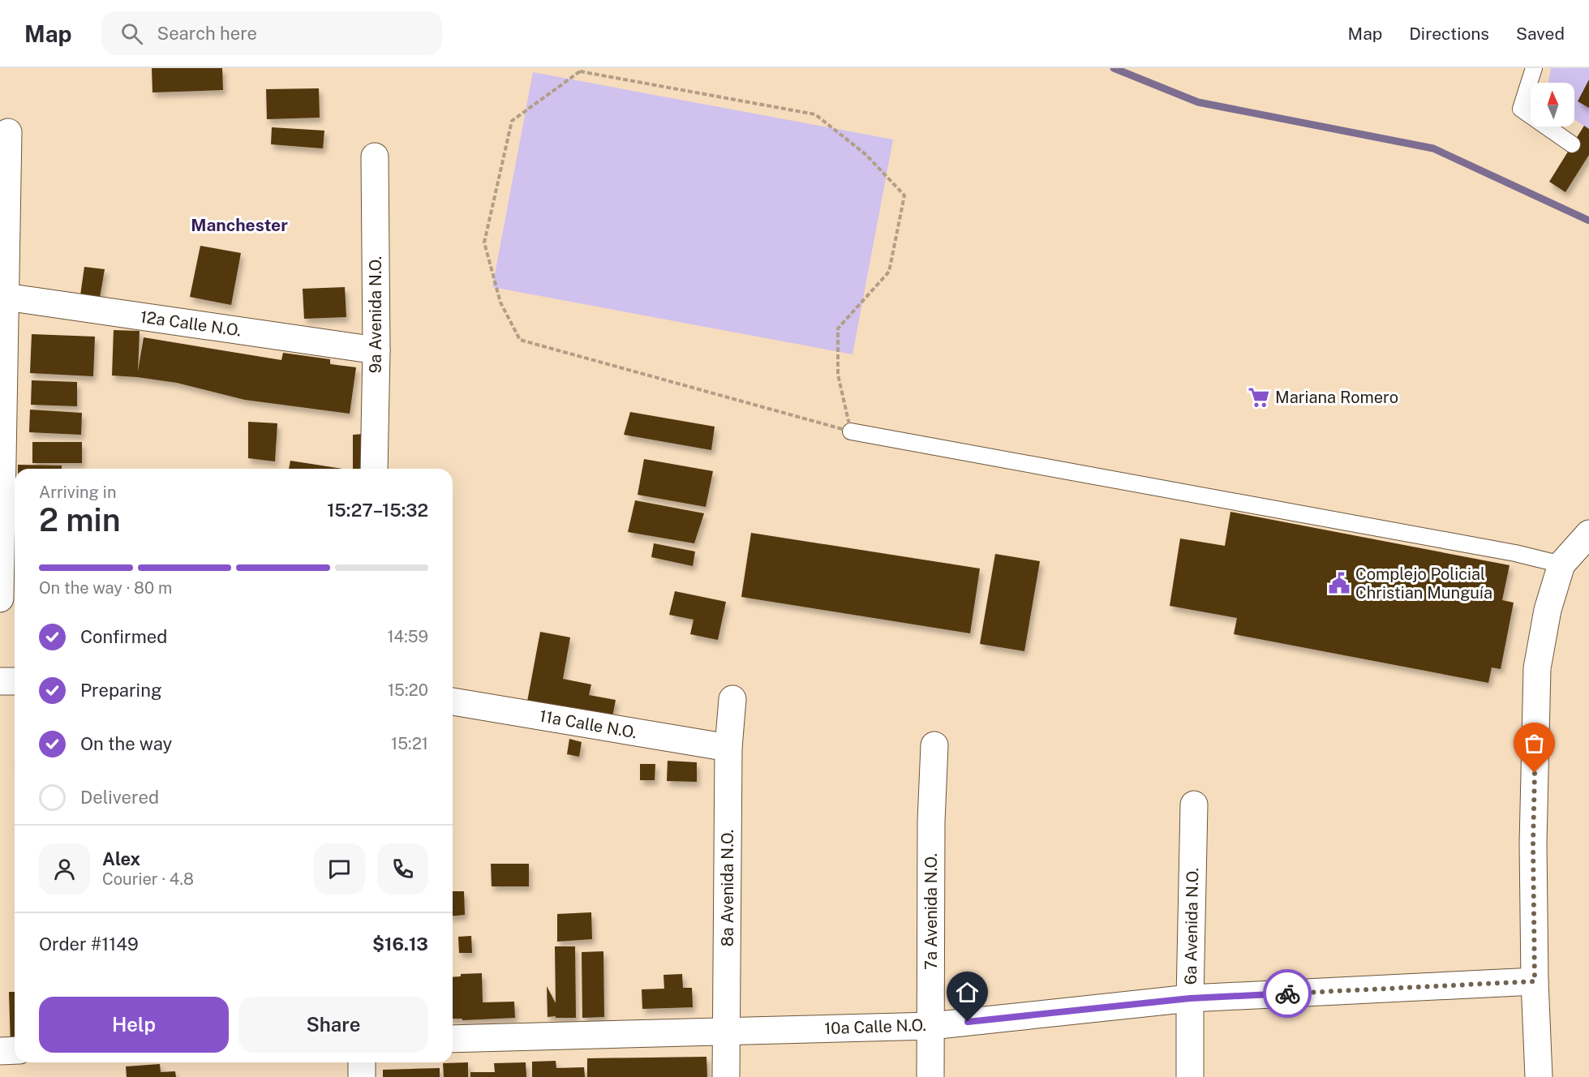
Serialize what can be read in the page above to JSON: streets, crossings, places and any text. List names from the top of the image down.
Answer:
{
  "streets": {
    "street": [
      "9a Avenida N.O.",
      "12a Calle N.O.",
      "11a Calle N.O.",
      "8a Avenida N.O.",
      "7a Avenida N.O.",
      "6a Avenida N.O.",
      "10a Calle N.O."
    ]
  },
  "crossings": [
    ["9a Avenida N.O.", "12a Calle N.O."],
    ["11a Calle N.O.", "8a Avenida N.O."],
    ["8a Avenida N.O.", "10a Calle N.O."],
    ["7a Avenida N.O.", "10a Calle N.O."],
    ["6a Avenida N.O.", "10a Calle N.O."]
  ],
  "districts": ["Manchester"],
  "places": {
    "supermarket": ["Mariana Romero"],
    "public building": ["Complejo Policial Christian Munguía"]
  },
  "north": "top",
  "page": {
    "header": "Map",
    "search": "Search here",
    "nav": ["Map", "Directions", "Saved"],
    "heading": ["2 min", "Arriving in", "15:27–15:32"],
    "panel": [
      "Alex",
      "Courier · 4.8",
      "Order #1149",
      "$16.13"
    ],
    "bar": "On the way · 80 m",
    "list": [
      ["Confirmed", "14:59"],
      ["Preparing", "15:20"],
      ["On the way", "15:21"],
      "Delivered"
    ],
    "buttons": ["Help", "Share"]
  }
}
